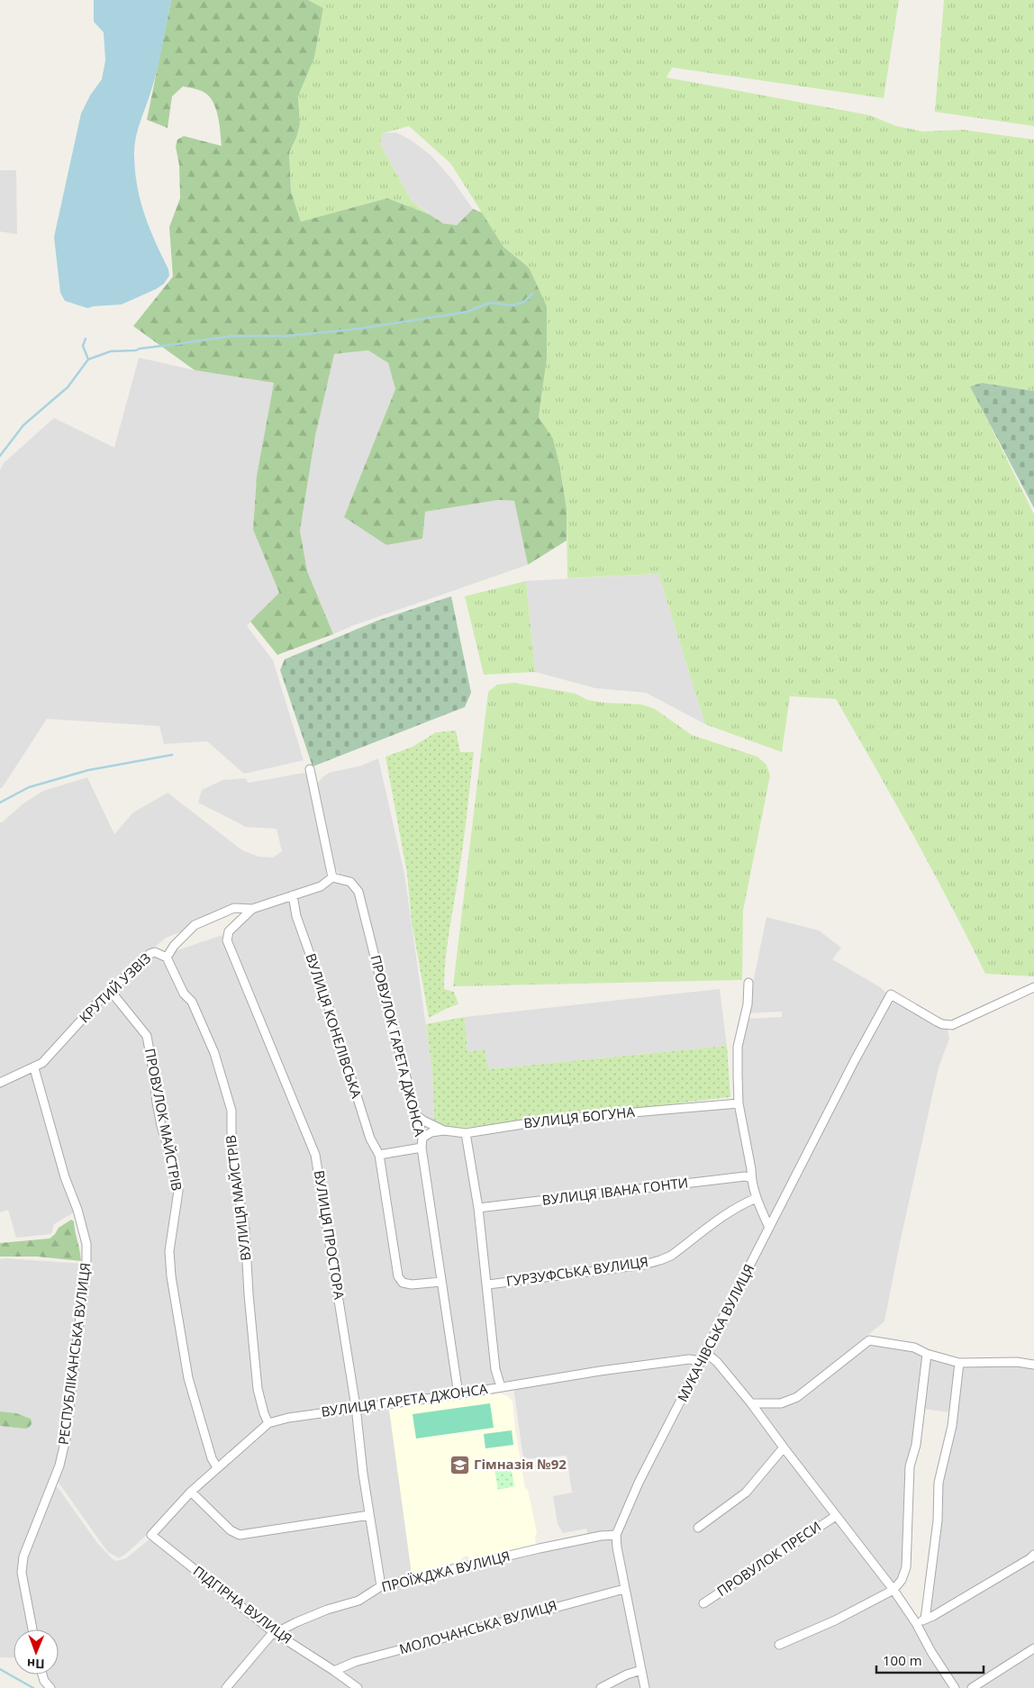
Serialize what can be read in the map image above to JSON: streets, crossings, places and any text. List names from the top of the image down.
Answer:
{
  "streets": {
    "street": [
      "КРУТИЙ УЗВІЗ",
      "ВУЛИЦЯ КОНЕЛІВСЬКА",
      "ПРОВУЛОК ГАРЕТА ДЖОНСА",
      "ВУЛИЦЯ БОГУНА",
      "ПРОВУЛОК МАЙСТРІВ",
      "ВУЛИЦЯ ІВАНА ГОНТИ",
      "ВУЛИЦЯ МАЙСТРІВ",
      "ВУЛИЦЯ ПРОСТОРА",
      "ГУРЗУФСЬКА ВУЛИЦЯ",
      "МУКАЧІВСЬКА ВУЛИЦЯ",
      "РЕСПУБЛІКАНСЬКА ВУЛИЦЯ",
      "ВУЛИЦЯ ГАРЕТА ДЖОНСА",
      "ПРОВУЛОК ПРЕСИ",
      "ПРОЇЖДЖА ВУЛИЦЯ",
      "ПІДГІРНА ВУЛИЦЯ",
      "МОЛОЧАНСЬКА ВУЛИЦЯ"
    ]
  },
  "crossings": [
    ["КРУТИЙ УЗВІЗ", "ВУЛИЦЯ КОНЕЛІВСЬКА"],
    ["КРУТИЙ УЗВІЗ", "ПРОВУЛОК ГАРЕТА ДЖОНСА"],
    ["КРУТИЙ УЗВІЗ", "ПРОВУЛОК МАЙСТРІВ"],
    ["КРУТИЙ УЗВІЗ", "ВУЛИЦЯ МАЙСТРІВ"],
    ["КРУТИЙ УЗВІЗ", "ВУЛИЦЯ ПРОСТОРА"],
    ["КРУТИЙ УЗВІЗ", "РЕСПУБЛІКАНСЬКА ВУЛИЦЯ"],
    ["ВУЛИЦЯ КОНЕЛІВСЬКА", "ПРОВУЛОК ГАРЕТА ДЖОНСА"],
    ["ПРОВУЛОК ГАРЕТА ДЖОНСА", "ВУЛИЦЯ БОГУНА"],
    ["ПРОВУЛОК ГАРЕТА ДЖОНСА", "ВУЛИЦЯ ГАРЕТА ДЖОНСА"],
    ["ВУЛИЦЯ БОГУНА", "ГУРЗУФСЬКА ВУЛИЦЯ"],
    ["ПРОВУЛОК МАЙСТРІВ", "ВУЛИЦЯ ГАРЕТА ДЖОНСА"],
    ["ВУЛИЦЯ ІВАНА ГОНТИ", "ГУРЗУФСЬКА ВУЛИЦЯ"],
    ["ВУЛИЦЯ МАЙСТРІВ", "ВУЛИЦЯ ГАРЕТА ДЖОНСА"],
    ["ВУЛИЦЯ ПРОСТОРА", "ВУЛИЦЯ ГАРЕТА ДЖОНСА"],
    ["ВУЛИЦЯ ПРОСТОРА", "ПРОЇЖДЖА ВУЛИЦЯ"],
    ["ГУРЗУФСЬКА ВУЛИЦЯ", "ВУЛИЦЯ ГАРЕТА ДЖОНСА"],
    ["МУКАЧІВСЬКА ВУЛИЦЯ", "ВУЛИЦЯ ГАРЕТА ДЖОНСА"],
    ["МУКАЧІВСЬКА ВУЛИЦЯ", "ПРОВУЛОК ПРЕСИ"],
    ["МУКАЧІВСЬКА ВУЛИЦЯ", "ПРОЇЖДЖА ВУЛИЦЯ"],
    ["МУКАЧІВСЬКА ВУЛИЦЯ", "МОЛОЧАНСЬКА ВУЛИЦЯ"],
    ["ВУЛИЦЯ ГАРЕТА ДЖОНСА", "ПІДГІРНА ВУЛИЦЯ"],
    ["ПРОЇЖДЖА ВУЛИЦЯ", "ПІДГІРНА ВУЛИЦЯ"],
    ["ПІДГІРНА ВУЛИЦЯ", "МОЛОЧАНСЬКА ВУЛИЦЯ"]
  ],
  "places": {
    "school or university": ["Гімназія №92"]
  },
  "scale_bar": "100 m",
  "north": "bottom"
}
